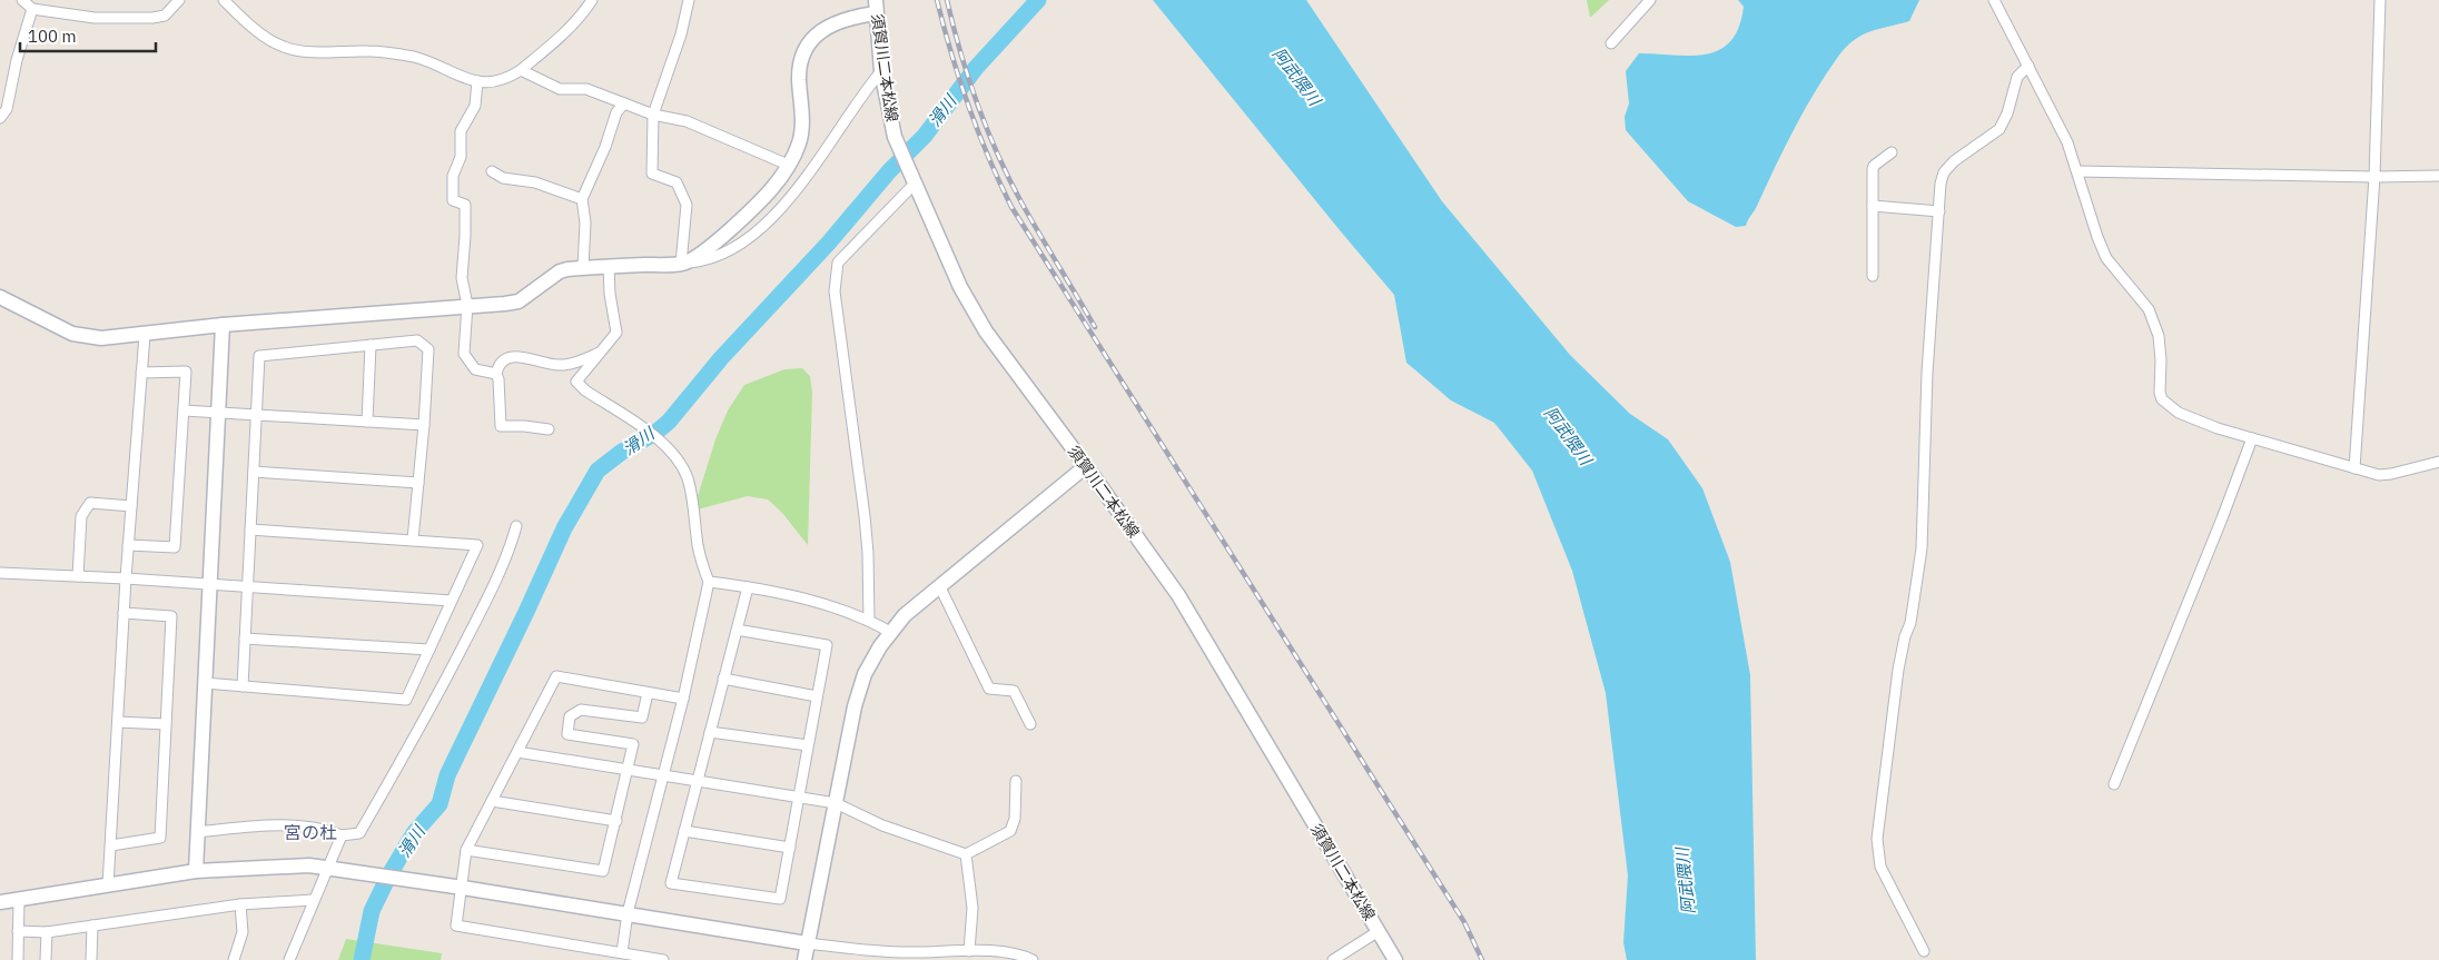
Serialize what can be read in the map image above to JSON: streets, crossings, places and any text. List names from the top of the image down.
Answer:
{
  "streets": {
    "street": ["須賀川二本松線"]
  },
  "districts": ["宮の杜"],
  "water": ["阿武隈川", "滑川"],
  "scale_bar": "100 m"
}
